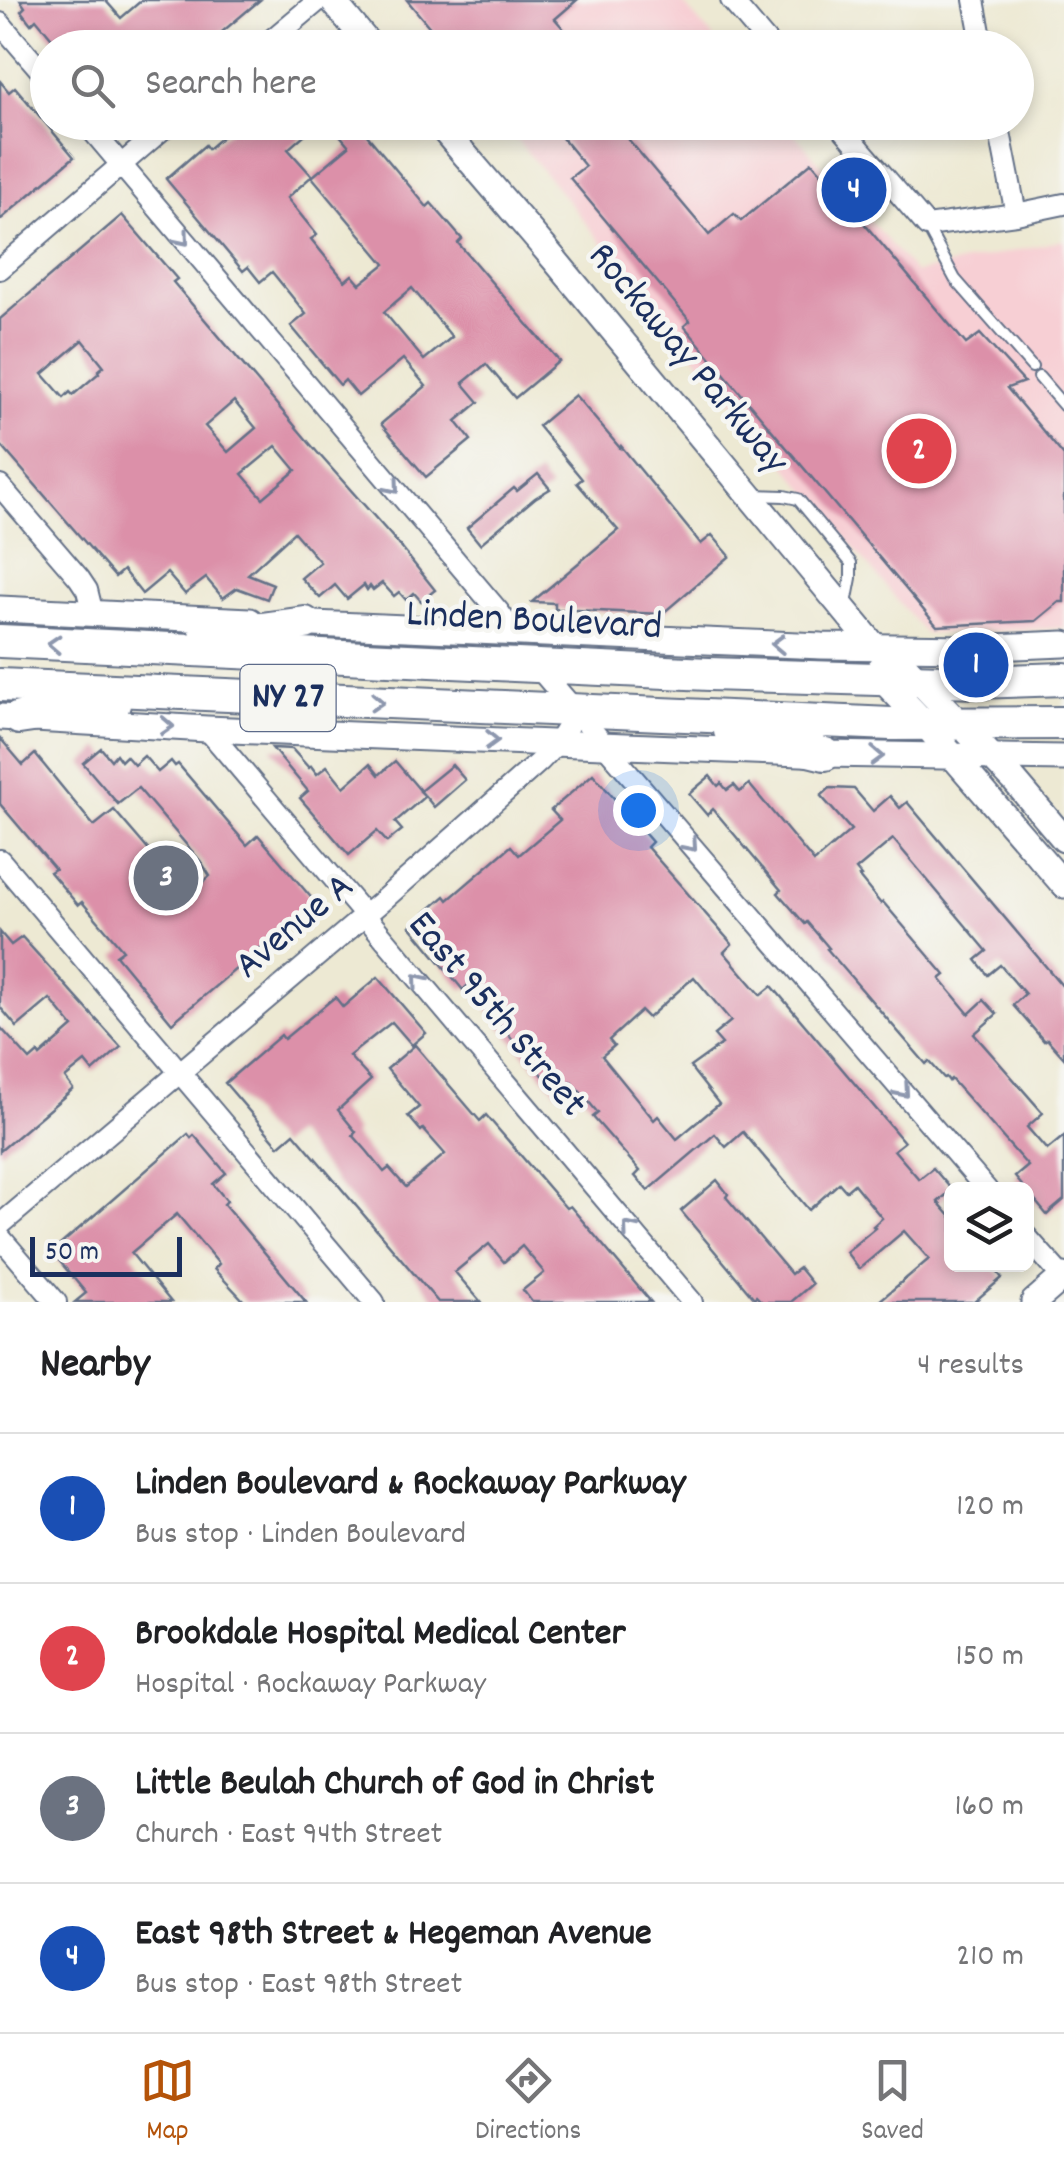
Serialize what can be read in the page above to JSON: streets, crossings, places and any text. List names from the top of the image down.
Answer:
{
  "streets": {
    "highway": ["Linden Boulevard", "NY 27"],
    "street": ["Rockaway Parkway", "Avenue A", "East 95th Street"]
  },
  "crossings": [
    ["Rockaway Parkway", "Linden Boulevard"],
    ["Rockaway Parkway", "NY 27"],
    ["NY 27", "Avenue A"],
    ["Avenue A", "East 95th Street"]
  ],
  "one_way": ["East 95th Street"],
  "scale_bar": "50 m",
  "page": {
    "search": "Search here",
    "pins": [
      "4",
      "2",
      "1",
      "3"
    ],
    "scale": "50 m",
    "heading": ["Nearby", "4 results"],
    "list": [
      {
        "mark": "1",
        "name": "Linden Boulevard & Rockaway Parkway",
        "note": "Bus stop · Linden Boulevard",
        "value": "120 m"
      },
      {
        "mark": "2",
        "name": "Brookdale Hospital Medical Center",
        "note": "Hospital · Rockaway Parkway",
        "value": "150 m"
      },
      {
        "mark": "3",
        "name": "Little Beulah Church of God in Christ",
        "note": "Church · East 94th Street",
        "value": "160 m"
      },
      {
        "mark": "4",
        "name": "East 98th Street & Hegeman Avenue",
        "note": "Bus stop · East 98th Street",
        "value": "210 m"
      }
    ],
    "nav": ["Map", "Directions", "Saved"]
  }
}
